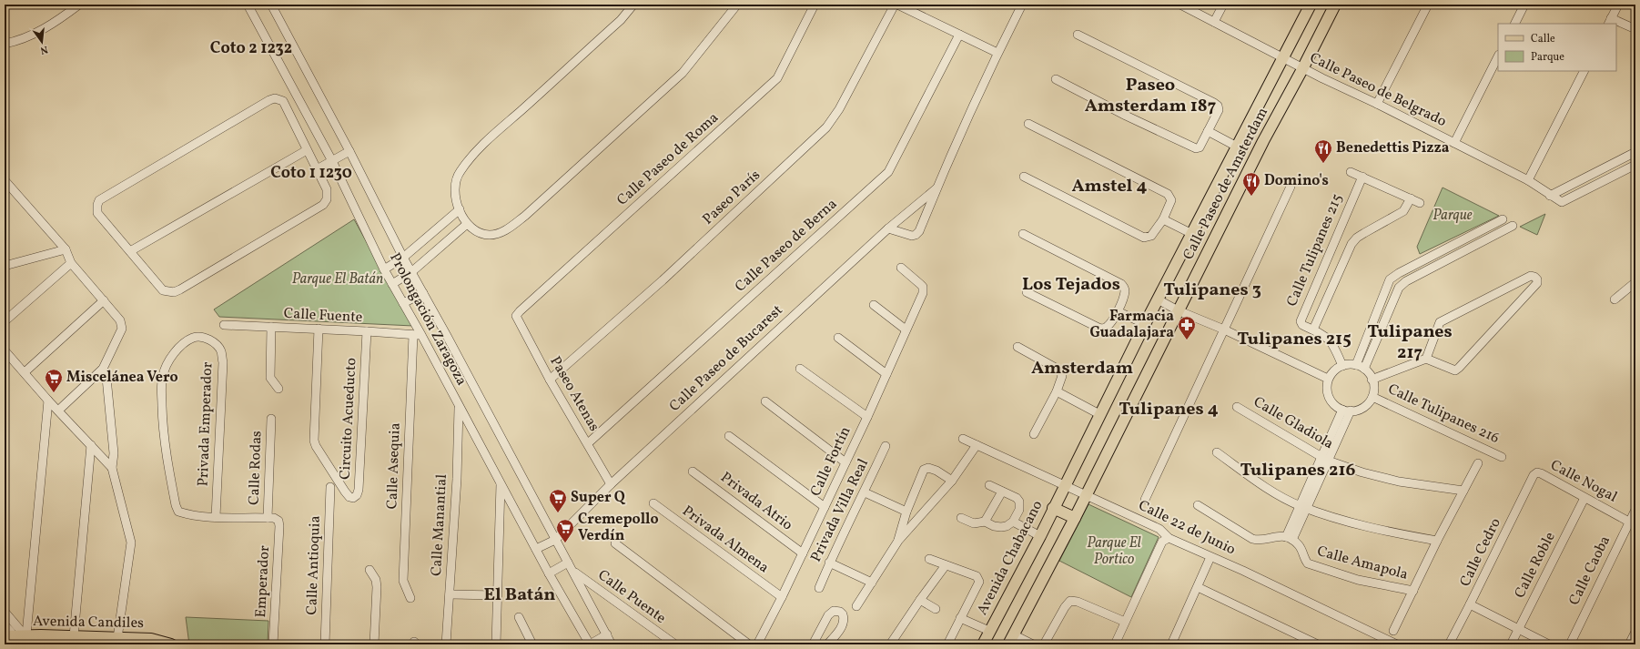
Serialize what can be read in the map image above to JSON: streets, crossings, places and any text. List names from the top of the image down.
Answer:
{
  "streets": {
    "main road": ["Calle Paseo de Amsterdam", "Avenida Chabacano", "Avenida Candiles"],
    "street": [
      "Calle Paseo de Belgrado",
      "Calle Paseo de Roma",
      "Paseo París",
      "Calle Paseo de Berna",
      "Calle Tulipanes 215",
      "Calle Fuente",
      "Prolongación Zaragoza",
      "Calle Paseo de Bucarest",
      "Paseo Atenas",
      "Calle Tulipanes 216",
      "Circuito Acueducto",
      "Calle Gladiola",
      "Privada Emperador",
      "Calle Fortín",
      "Calle Asequia",
      "Calle Rodas",
      "Calle Nogal",
      "Privada Atrio",
      "Privada Villa Real",
      "Calle Manantial",
      "Calle 22 de Junio",
      "Privada Almena",
      "Calle Cedro",
      "Calle Amapola",
      "Calle Antioquia",
      "Calle Roble",
      "Calle Caoba",
      "Emperador",
      "Calle Puente"
    ]
  },
  "crossings": [
    ["Calle Paseo de Belgrado", "Calle Paseo de Amsterdam"],
    ["Calle Paseo de Roma", "Paseo Atenas"],
    ["Calle Paseo de Amsterdam", "Calle 22 de Junio"],
    ["Calle Paseo de Amsterdam", "Avenida Chabacano"],
    ["Paseo París", "Paseo Atenas"],
    ["Calle Paseo de Berna", "Paseo Atenas"],
    ["Calle Tulipanes 215", "Calle Tulipanes 216"],
    ["Calle Fuente", "Prolongación Zaragoza"],
    ["Calle Fuente", "Circuito Acueducto"],
    ["Calle Fuente", "Calle Asequia"],
    ["Prolongación Zaragoza", "Calle Paseo de Bucarest"],
    ["Prolongación Zaragoza", "Calle Asequia"],
    ["Prolongación Zaragoza", "Calle Manantial"],
    ["Prolongación Zaragoza", "Calle Puente"],
    ["Calle Paseo de Bucarest", "Paseo Atenas"],
    ["Privada Emperador", "Calle Rodas"],
    ["Privada Emperador", "Emperador"],
    ["Calle Fortín", "Privada Atrio"],
    ["Calle Fortín", "Privada Almena"],
    ["Calle Nogal", "Calle Cedro"],
    ["Calle Nogal", "Calle Roble"],
    ["Calle Nogal", "Calle Caoba"],
    ["Calle 22 de Junio", "Avenida Chabacano"]
  ],
  "districts": [
    "Coto 2 1232",
    "Paseo Amsterdam 187",
    "Coto 1 1230",
    "Amstel 4",
    "Los Tejados",
    "Tulipanes 3",
    "Tulipanes 217",
    "Tulipanes 215",
    "Amsterdam",
    "Tulipanes 4",
    "Tulipanes 216",
    "El Batán"
  ],
  "parks": ["Parque", "Parque El Batán", "Parque El Portico"],
  "places": {
    "restaurant": ["Benedettis Pizza", "Domino's"],
    "pharmacy": ["Farmacia Guadalajara"],
    "supermarket": ["Miscelánea Vero", "Super Q", "Cremepollo Verdín"]
  },
  "legend": ["Calle", "Parque"],
  "north": "bottom"
}
